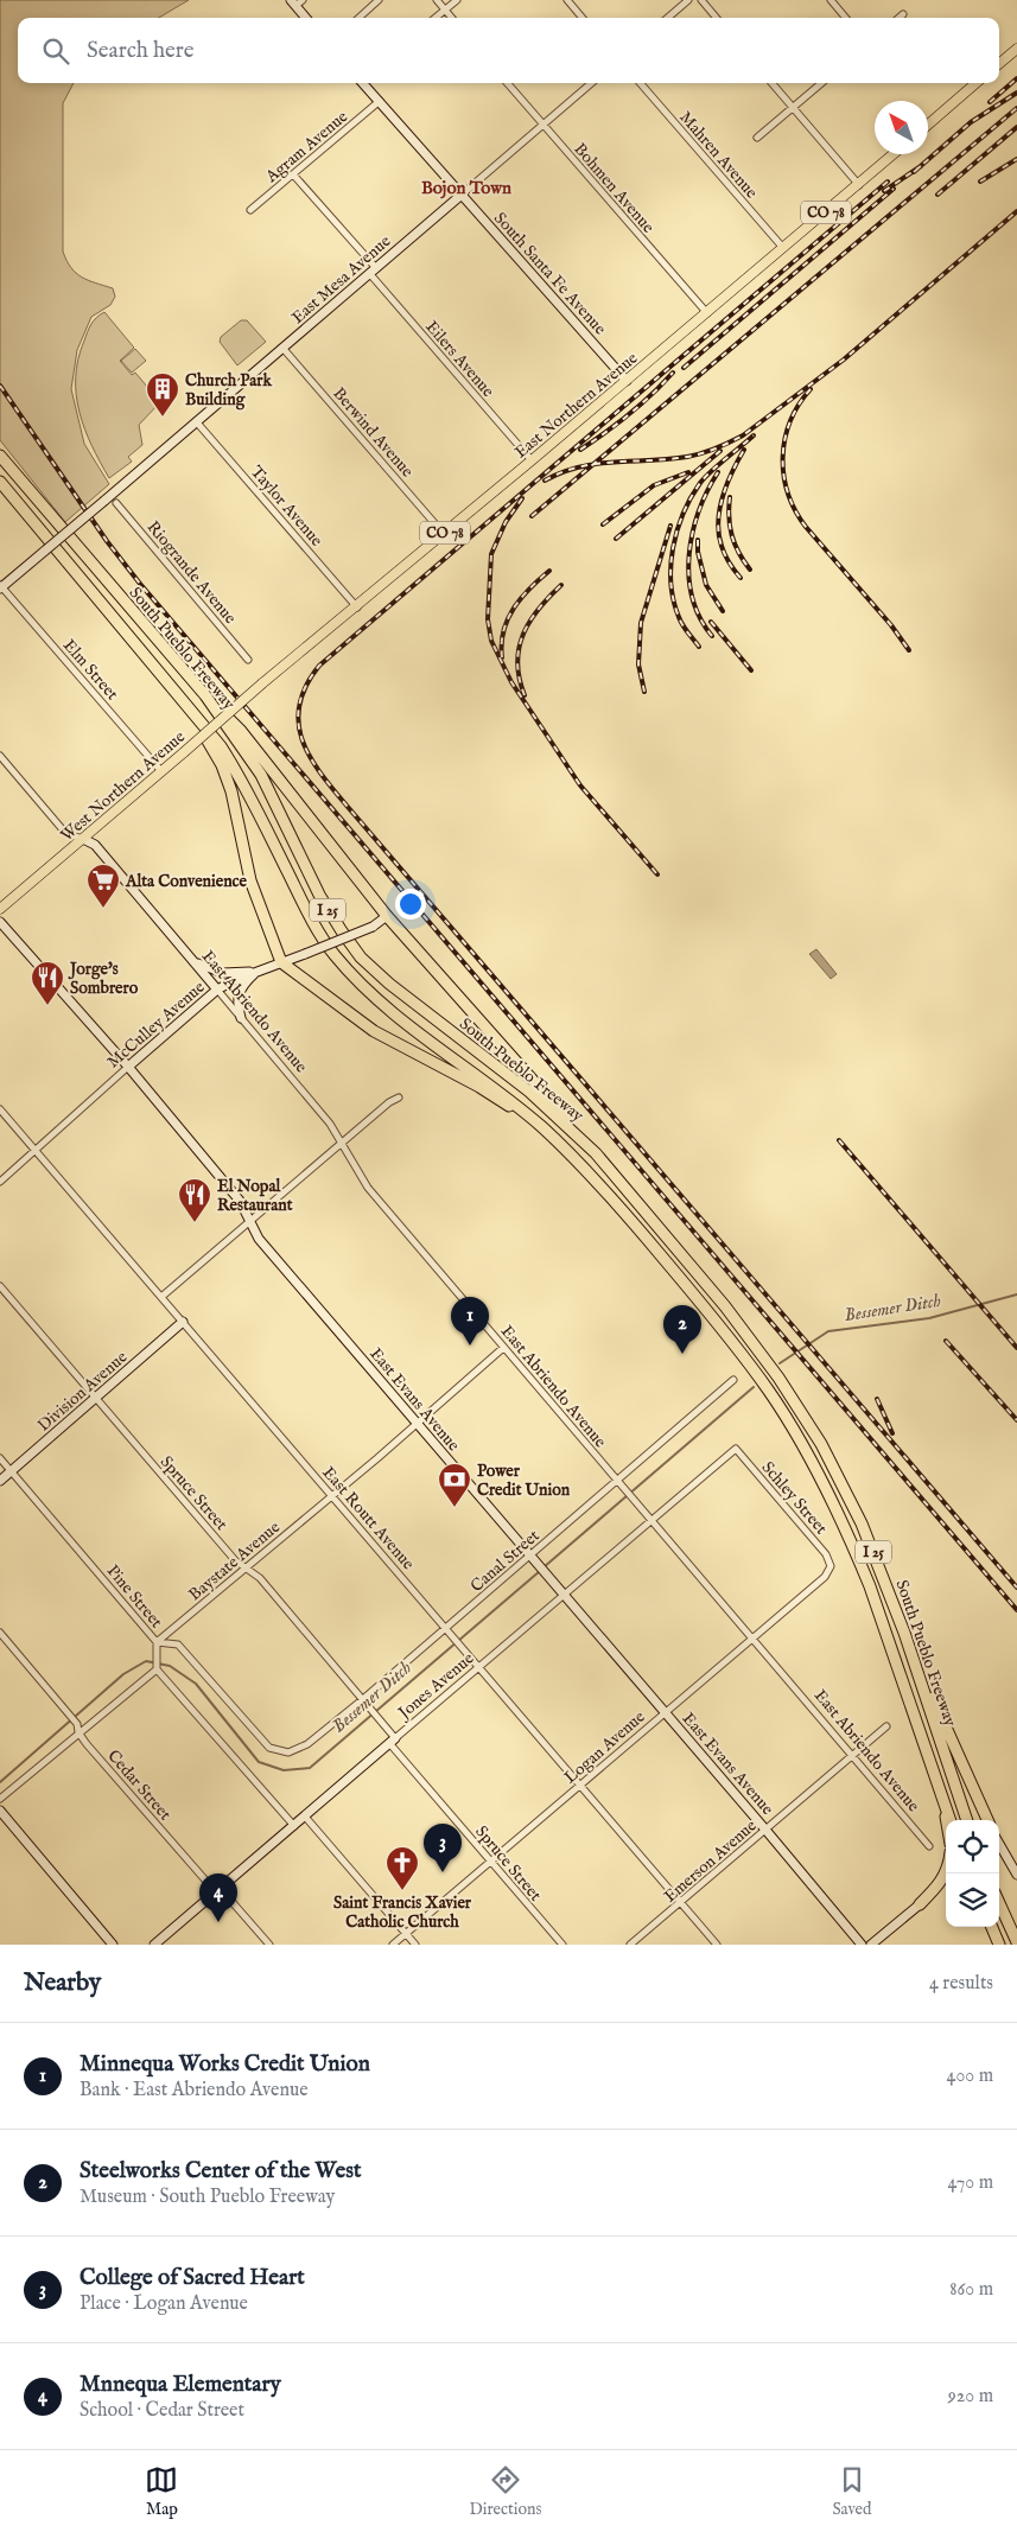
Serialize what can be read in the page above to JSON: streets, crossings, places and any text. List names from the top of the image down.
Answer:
{
  "streets": {
    "highway": ["South Pueblo Freeway", "I 25"],
    "main road": ["CO 78", "East Northern Avenue", "West Northern Avenue"],
    "street": [
      "Agram Avenue",
      "Mahren Avenue",
      "Bohmen Avenue",
      "South Santa Fe Avenue",
      "East Mesa Avenue",
      "Eilers Avenue",
      "Berwind Avenue",
      "Taylor Avenue",
      "Riogrande Avenue",
      "Elm Street",
      "East Abriendo Avenue",
      "McCulley Avenue",
      "Division Avenue",
      "East Evans Avenue",
      "Spruce Street",
      "Schley Street",
      "East Routt Avenue",
      "Baystate Avenue",
      "Canal Street",
      "Pine Street",
      "Jones Avenue",
      "Logan Avenue",
      "Cedar Street",
      "Emerson Avenue"
    ]
  },
  "crossings": [
    ["Agram Avenue", "South Santa Fe Avenue"],
    ["Agram Avenue", "Eilers Avenue"],
    ["Mahren Avenue", "East Northern Avenue"],
    ["Bohmen Avenue", "East Mesa Avenue"],
    ["Bohmen Avenue", "East Northern Avenue"],
    ["South Santa Fe Avenue", "East Mesa Avenue"],
    ["South Santa Fe Avenue", "East Northern Avenue"],
    ["East Mesa Avenue", "Eilers Avenue"],
    ["East Mesa Avenue", "Berwind Avenue"],
    ["East Mesa Avenue", "Taylor Avenue"],
    ["East Mesa Avenue", "Elm Street"],
    ["Eilers Avenue", "East Northern Avenue"],
    ["East Northern Avenue", "Berwind Avenue"],
    ["East Northern Avenue", "Taylor Avenue"],
    ["East Northern Avenue", "West Northern Avenue"],
    ["Elm Street", "West Northern Avenue"],
    ["West Northern Avenue", "East Abriendo Avenue"],
    ["East Abriendo Avenue", "McCulley Avenue"],
    ["East Abriendo Avenue", "Baystate Avenue"],
    ["East Abriendo Avenue", "Canal Street"],
    ["East Abriendo Avenue", "Jones Avenue"],
    ["East Abriendo Avenue", "Logan Avenue"],
    ["East Abriendo Avenue", "Emerson Avenue"],
    ["McCulley Avenue", "East Evans Avenue"],
    ["McCulley Avenue", "East Routt Avenue"],
    ["Division Avenue", "Spruce Street"],
    ["Division Avenue", "East Routt Avenue"],
    ["Division Avenue", "Pine Street"],
    ["East Evans Avenue", "Baystate Avenue"],
    ["East Evans Avenue", "Canal Street"],
    ["East Evans Avenue", "Jones Avenue"],
    ["East Evans Avenue", "Logan Avenue"],
    ["East Evans Avenue", "Emerson Avenue"],
    ["Spruce Street", "Baystate Avenue"],
    ["Spruce Street", "Canal Street"],
    ["Spruce Street", "Jones Avenue"],
    ["Spruce Street", "Logan Avenue"],
    ["Schley Street", "Jones Avenue"],
    ["Schley Street", "Logan Avenue"],
    ["East Routt Avenue", "Baystate Avenue"],
    ["East Routt Avenue", "Canal Street"],
    ["East Routt Avenue", "Jones Avenue"],
    ["East Routt Avenue", "Logan Avenue"],
    ["East Routt Avenue", "Emerson Avenue"],
    ["Baystate Avenue", "Pine Street"],
    ["Canal Street", "Pine Street"],
    ["Jones Avenue", "Cedar Street"]
  ],
  "districts": ["Bojon Town"],
  "water": ["Bessemer Ditch"],
  "places": {
    "building": ["Church Park Building"],
    "supermarket": ["Alta Convenience"],
    "restaurant": ["Jorge's Sombrero", "El Nopal Restaurant"],
    "bank": ["Power Credit Union"],
    "church": ["Saint Francis Xavier Catholic Church"]
  },
  "north": "top left",
  "page": {
    "search": "Search here",
    "pins": [
      "1",
      "2",
      "3",
      "4"
    ],
    "heading": ["Nearby", "4 results"],
    "list": [
      {
        "mark": "1",
        "name": "Minnequa Works Credit Union",
        "note": "Bank · East Abriendo Avenue",
        "value": "400 m"
      },
      {
        "mark": "2",
        "name": "Steelworks Center of the West",
        "note": "Museum · South Pueblo Freeway",
        "value": "470 m"
      },
      {
        "mark": "3",
        "name": "College of Sacred Heart",
        "note": "Place · Logan Avenue",
        "value": "860 m"
      },
      {
        "mark": "4",
        "name": "Mnnequa Elementary",
        "note": "School · Cedar Street",
        "value": "920 m"
      }
    ],
    "nav": ["Map", "Directions", "Saved"]
  }
}
